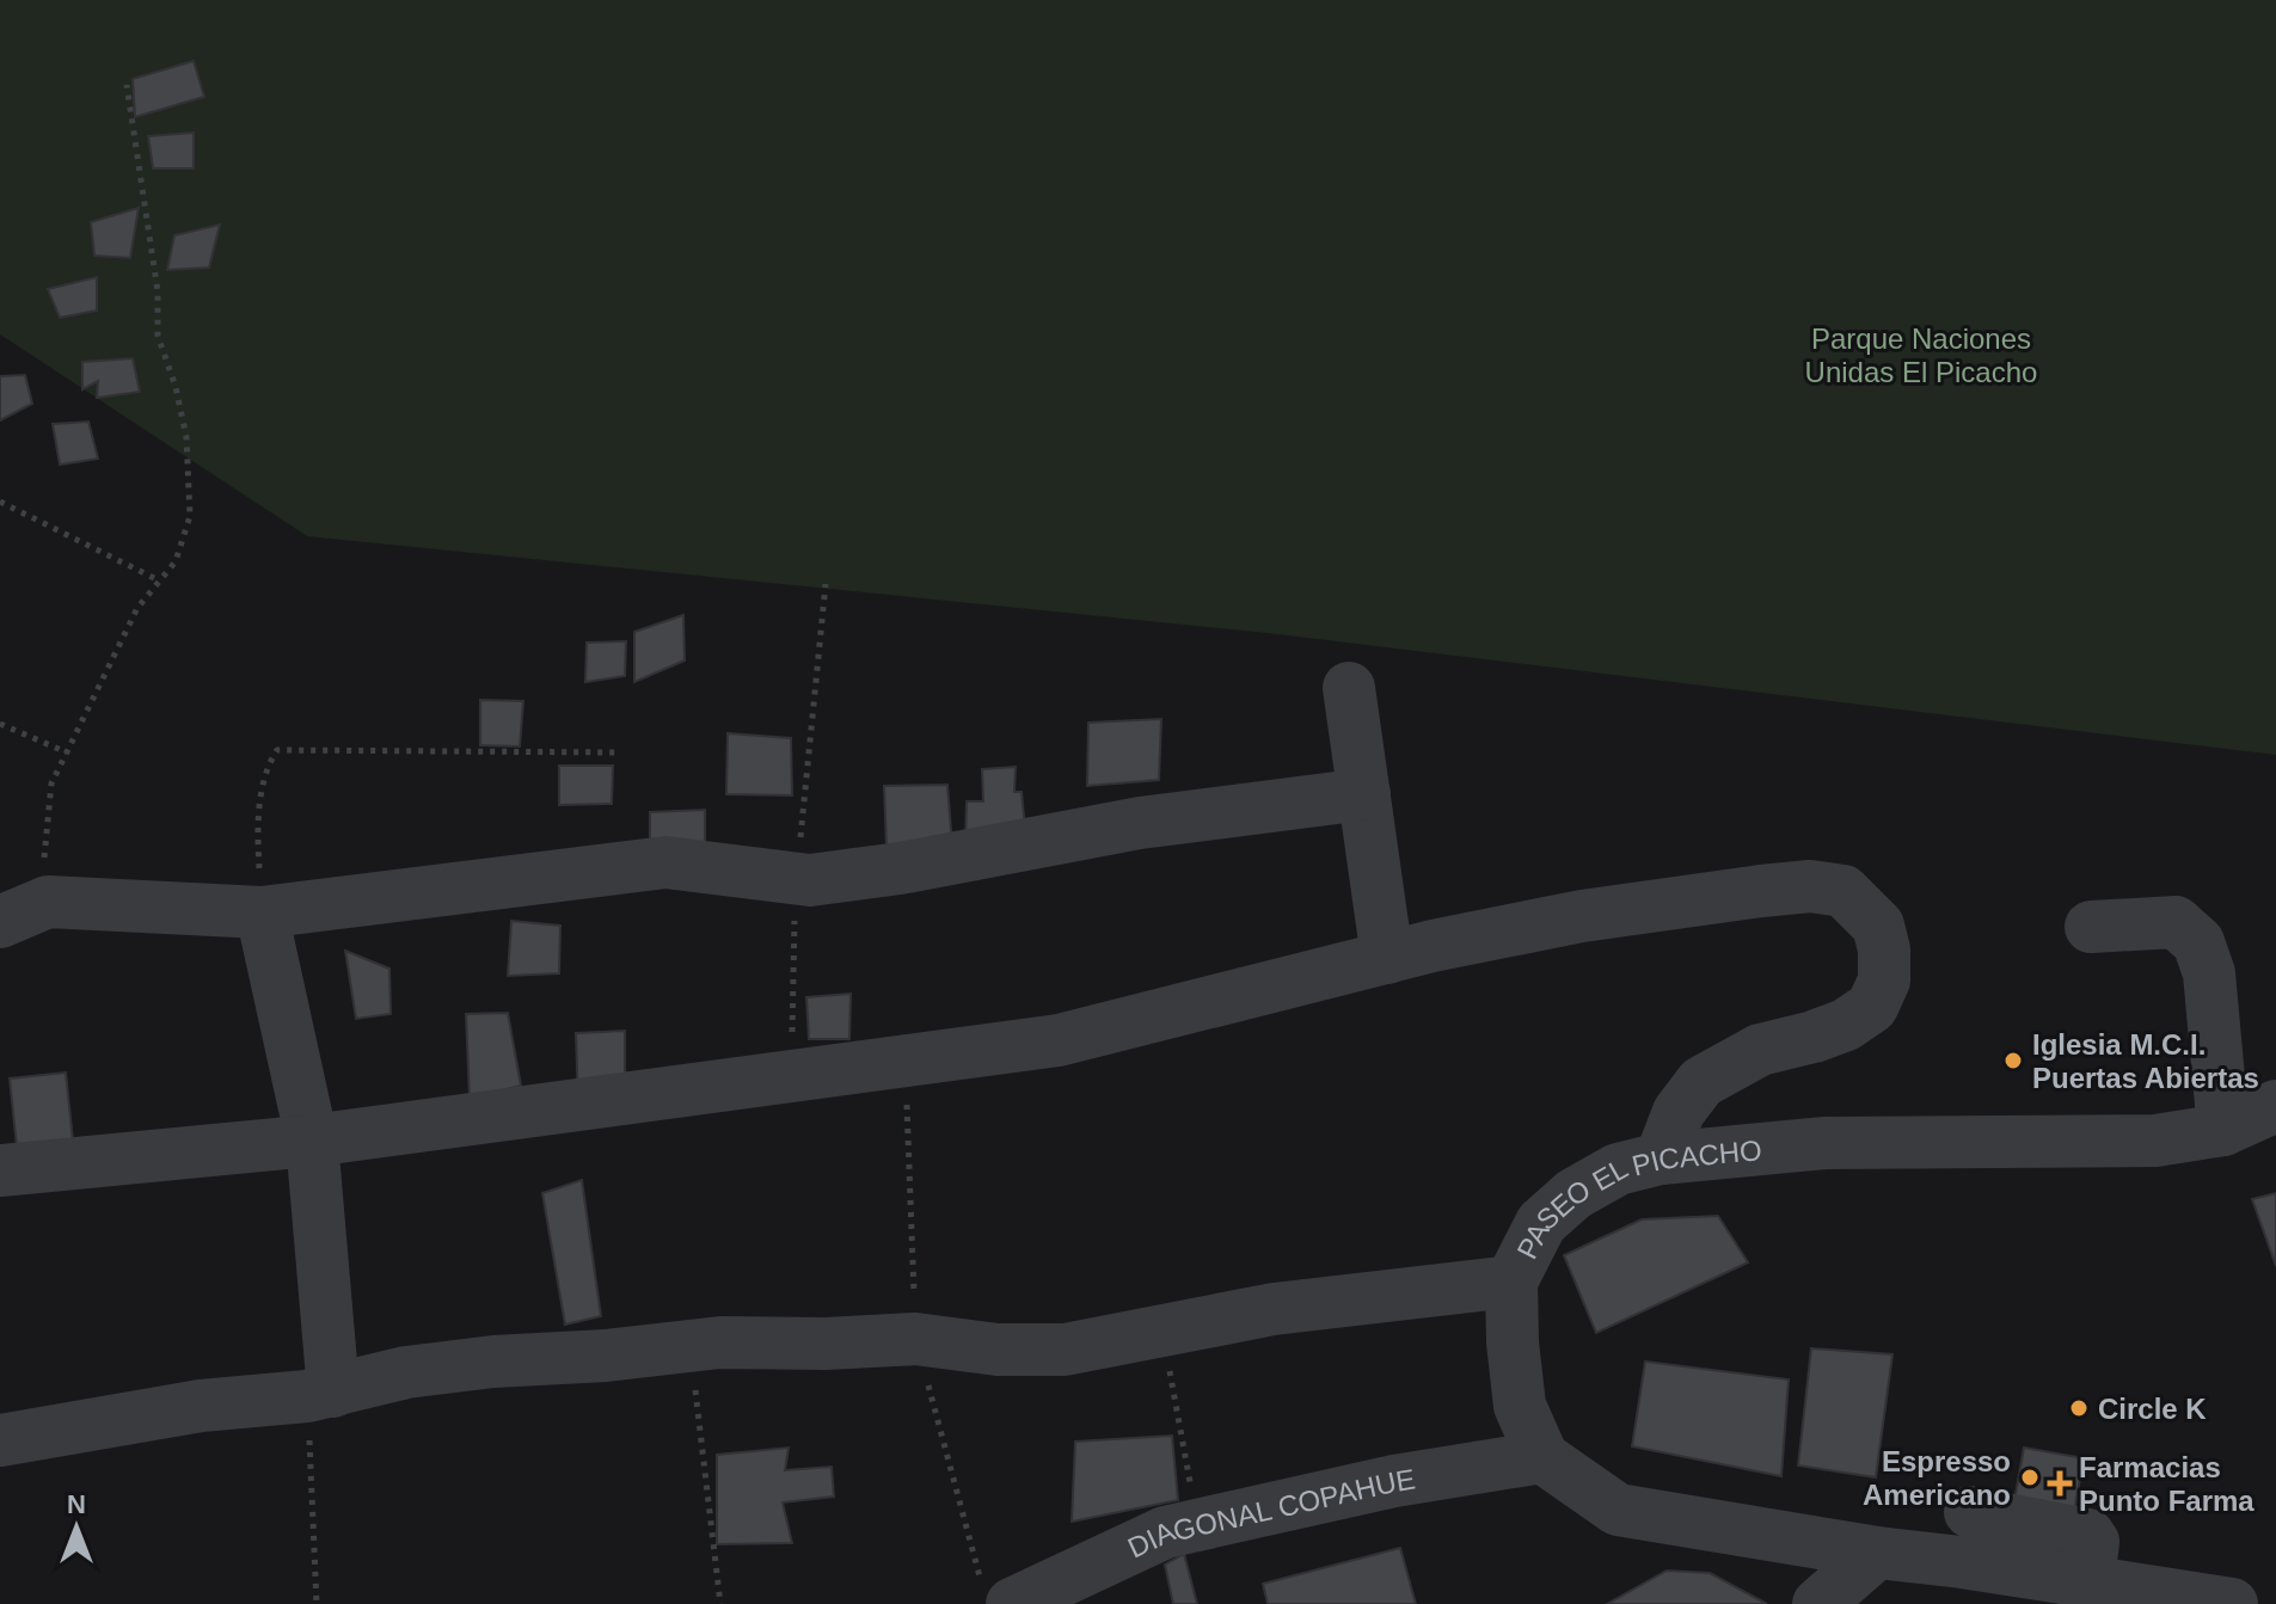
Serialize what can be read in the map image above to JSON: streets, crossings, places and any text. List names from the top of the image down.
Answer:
{
  "streets": {
    "street": ["PASEO EL PICACHO", "DIAGONAL COPAHUE"]
  },
  "crossings": [
    ["PASEO EL PICACHO", "DIAGONAL COPAHUE"]
  ],
  "parks": ["Parque Naciones Unidas El Picacho"],
  "places": {
    "other": ["Iglesia M.C.I. Puertas Abiertas", "Circle K", "Espresso Americano"],
    "health": ["Farmacias Punto Farma"]
  },
  "north": "top"
}
